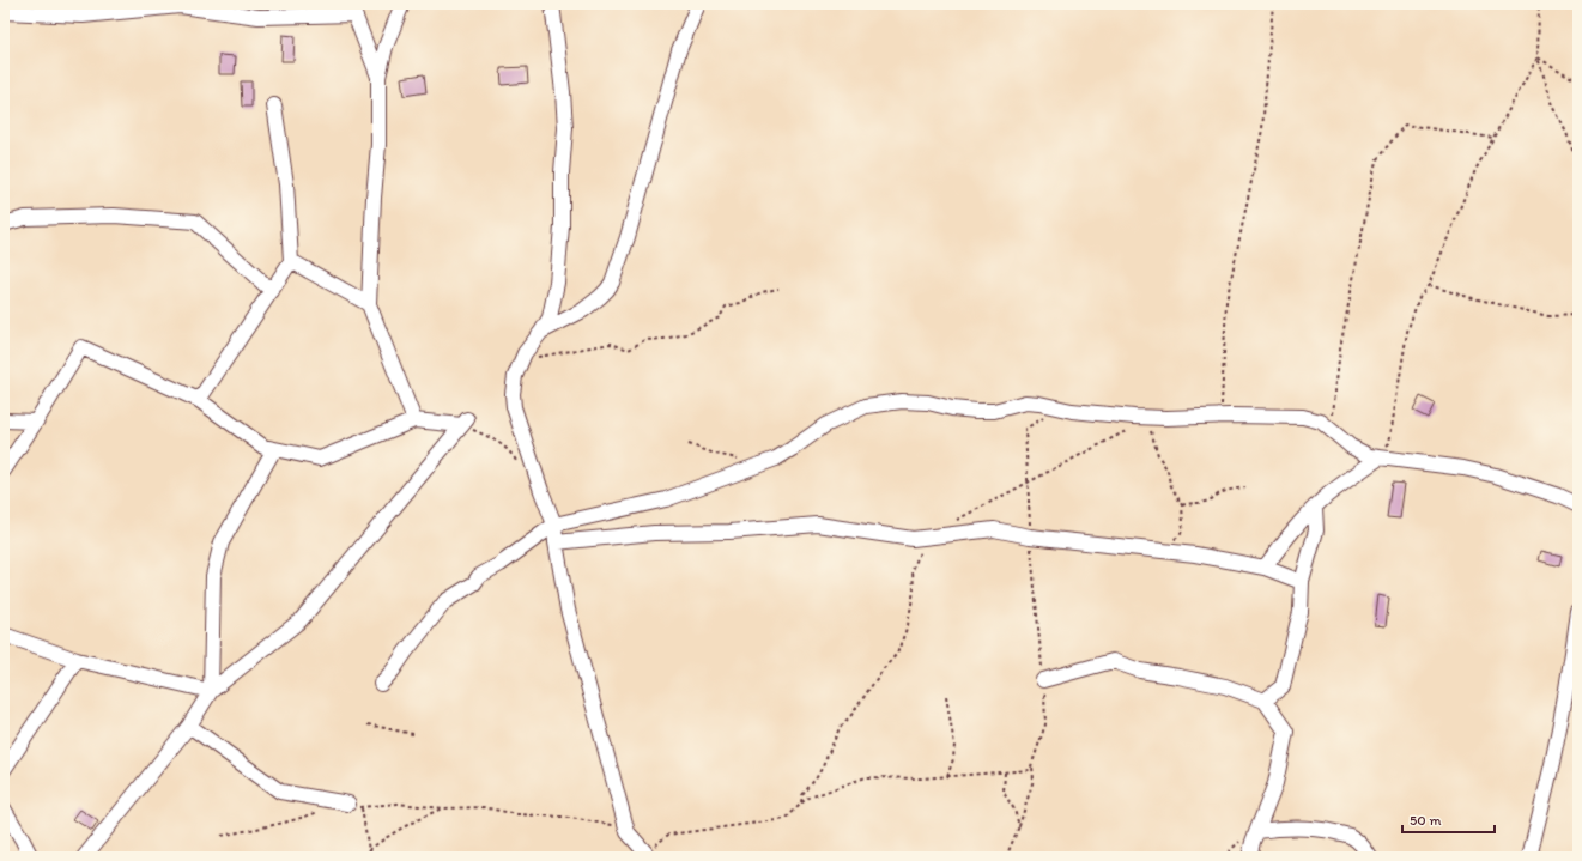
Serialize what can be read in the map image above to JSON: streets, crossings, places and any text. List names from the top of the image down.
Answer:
{
  "scale_bar": "50 m"
}
